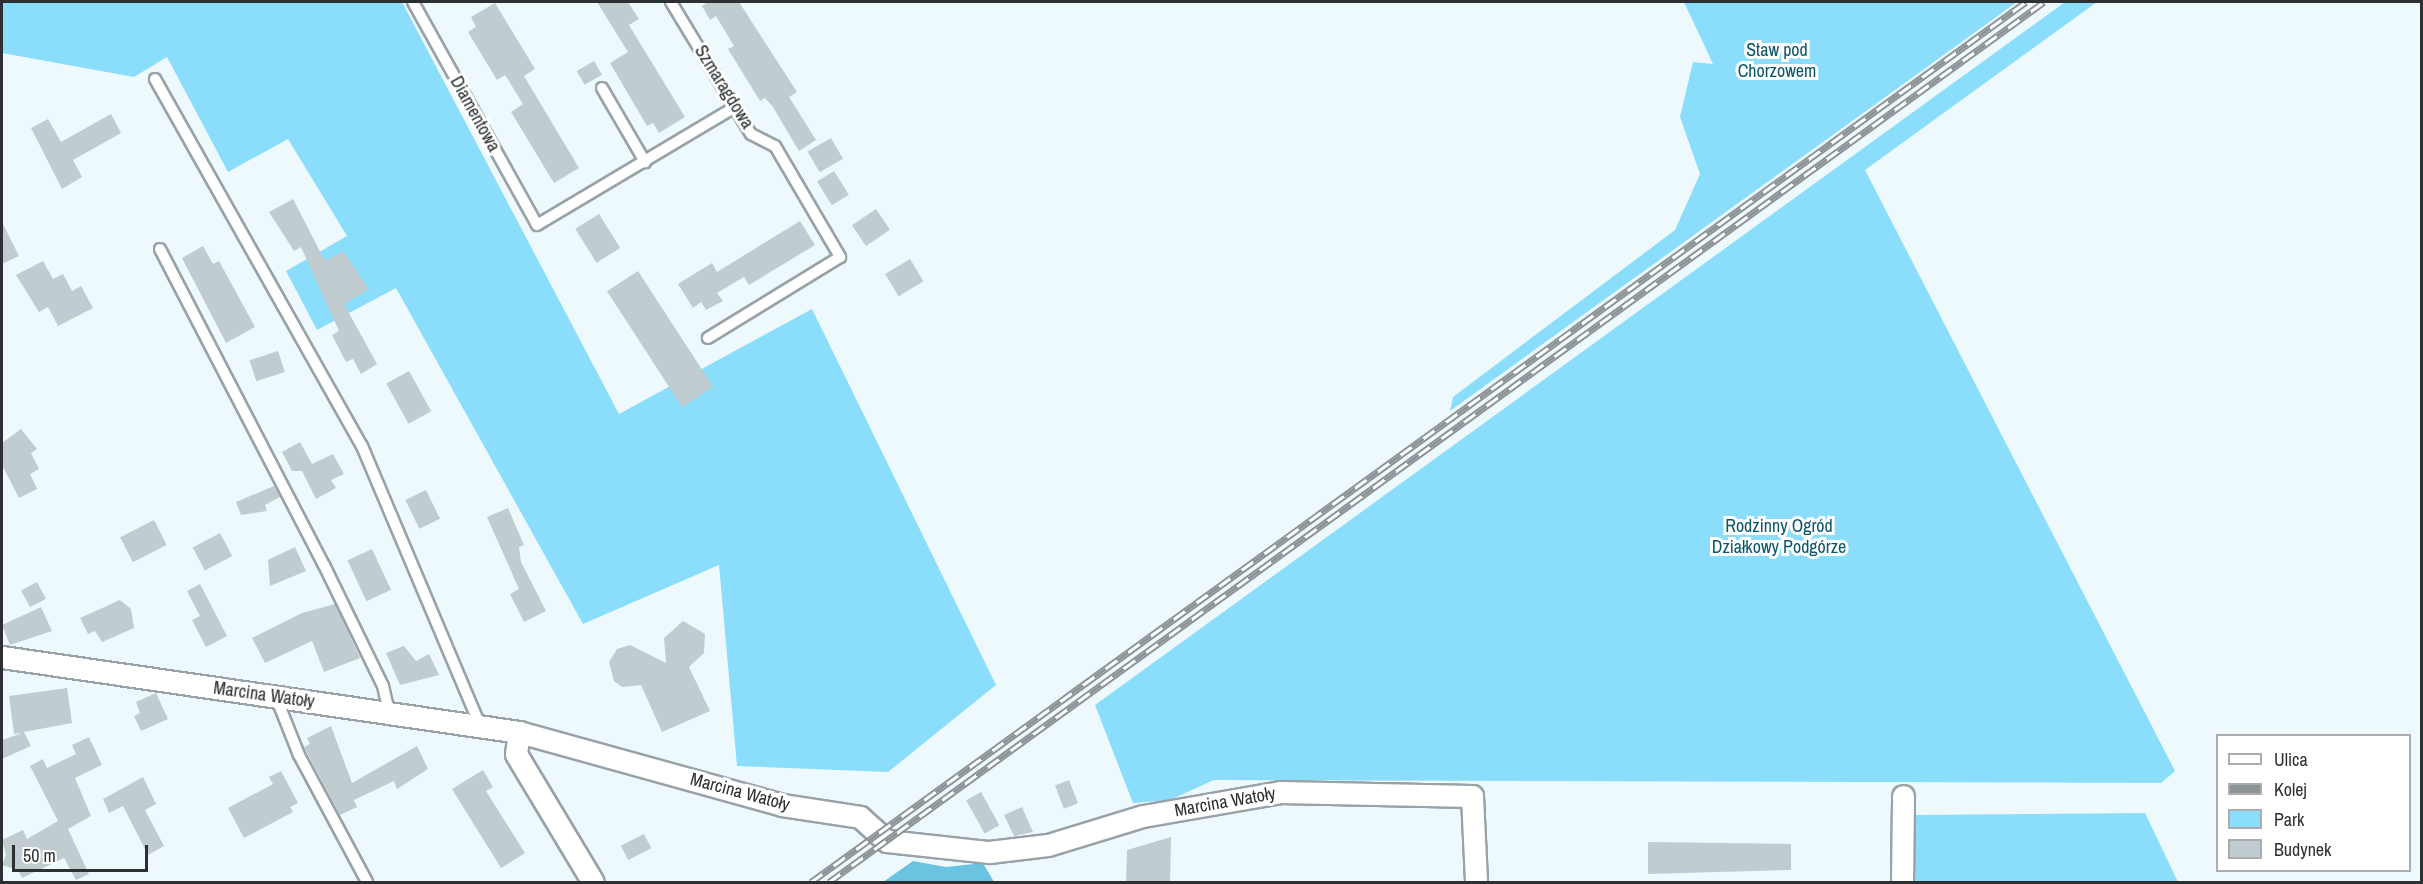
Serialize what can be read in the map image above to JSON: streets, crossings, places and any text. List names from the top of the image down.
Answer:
{
  "streets": {
    "street": ["Marcina Watoły"],
    "lane": ["Szmaragdowa", "Diamentowa"]
  },
  "parks": ["Staw pod Chorzowem", "Rodzinny Ogród Działkowy Podgórze"],
  "legend": [
    "Ulica",
    "Kolej",
    "Park",
    "Budynek"
  ],
  "scale_bar": "50 m"
}
